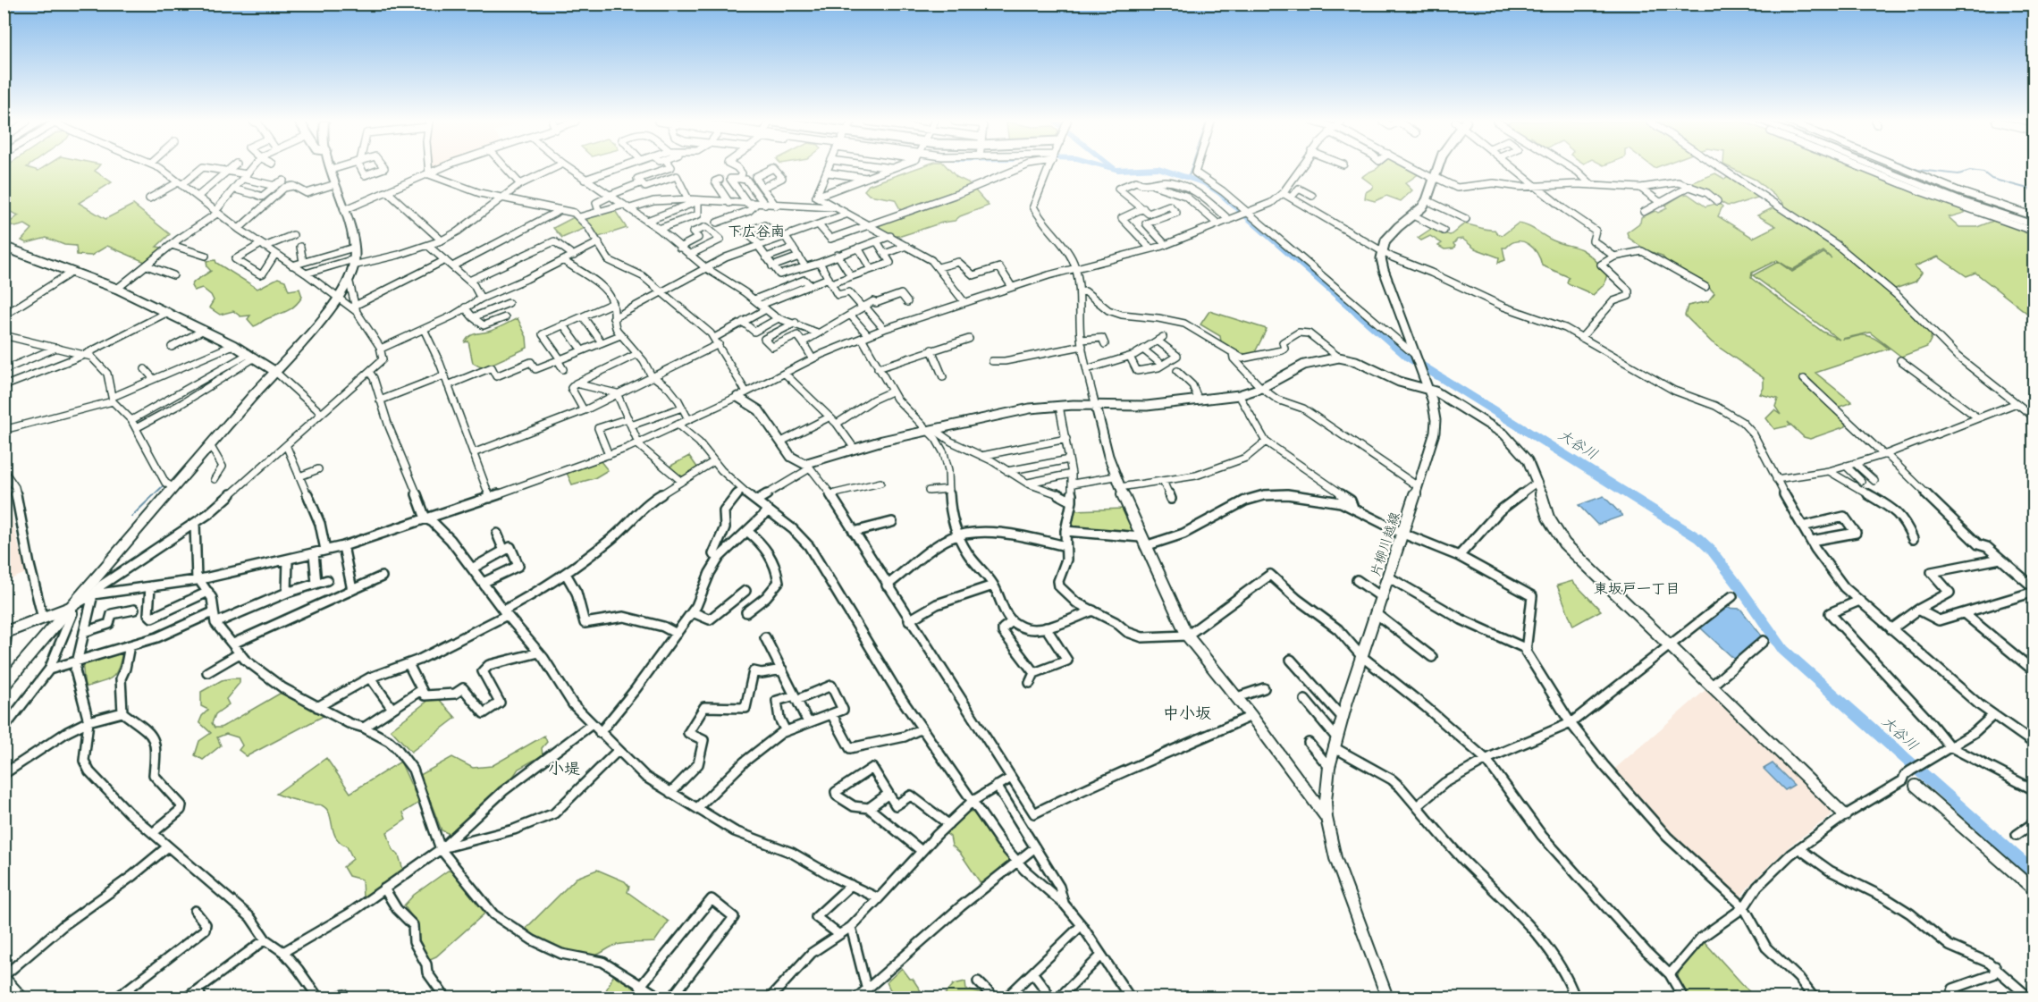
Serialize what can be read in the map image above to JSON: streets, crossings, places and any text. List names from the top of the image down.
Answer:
{
  "streets": {
    "street": ["片柳川越線"]
  },
  "districts": [
    "下広谷南",
    "東坂戸一丁目",
    "中小坂",
    "小堤"
  ],
  "water": ["大谷川"]
}
